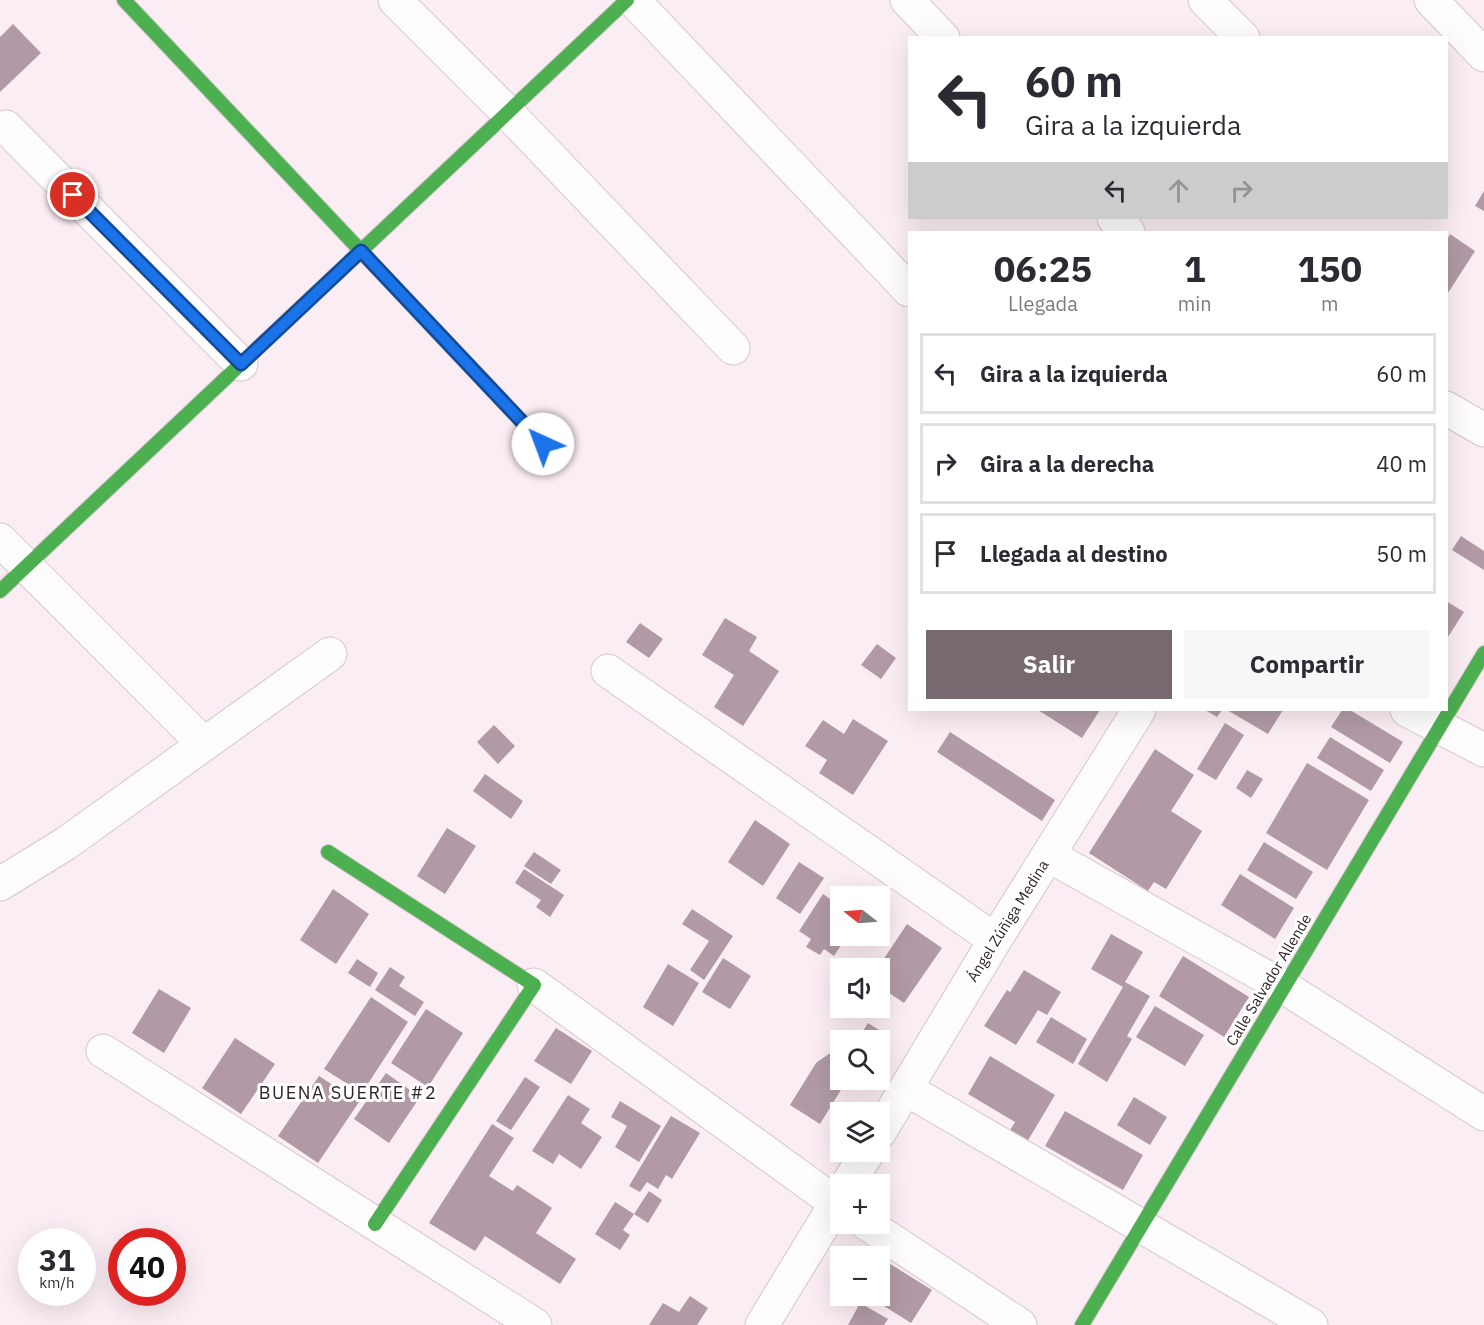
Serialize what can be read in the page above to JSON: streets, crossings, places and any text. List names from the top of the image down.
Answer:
{
  "streets": {
    "street": ["Ángel Zúñiga Medina", "Calle Salvador Allende"]
  },
  "districts": ["BUENA SUERTE #2"],
  "north": "left",
  "page": {
    "turn": ["60 m", "Gira a la izquierda"],
    "eta": [
      "06:25",
      "Llegada",
      "1",
      "min",
      "150",
      "m"
    ],
    "list": [
      {
        "name": "Gira a la izquierda",
        "value": "60 m"
      },
      {
        "name": "Gira a la derecha",
        "value": "40 m"
      },
      {
        "name": "Llegada al destino",
        "value": "50 m"
      }
    ],
    "buttons": ["Salir", "Compartir"],
    "map_buttons": ["+", "−"],
    "speed": "31 km/h",
    "limit": "40"
  }
}
